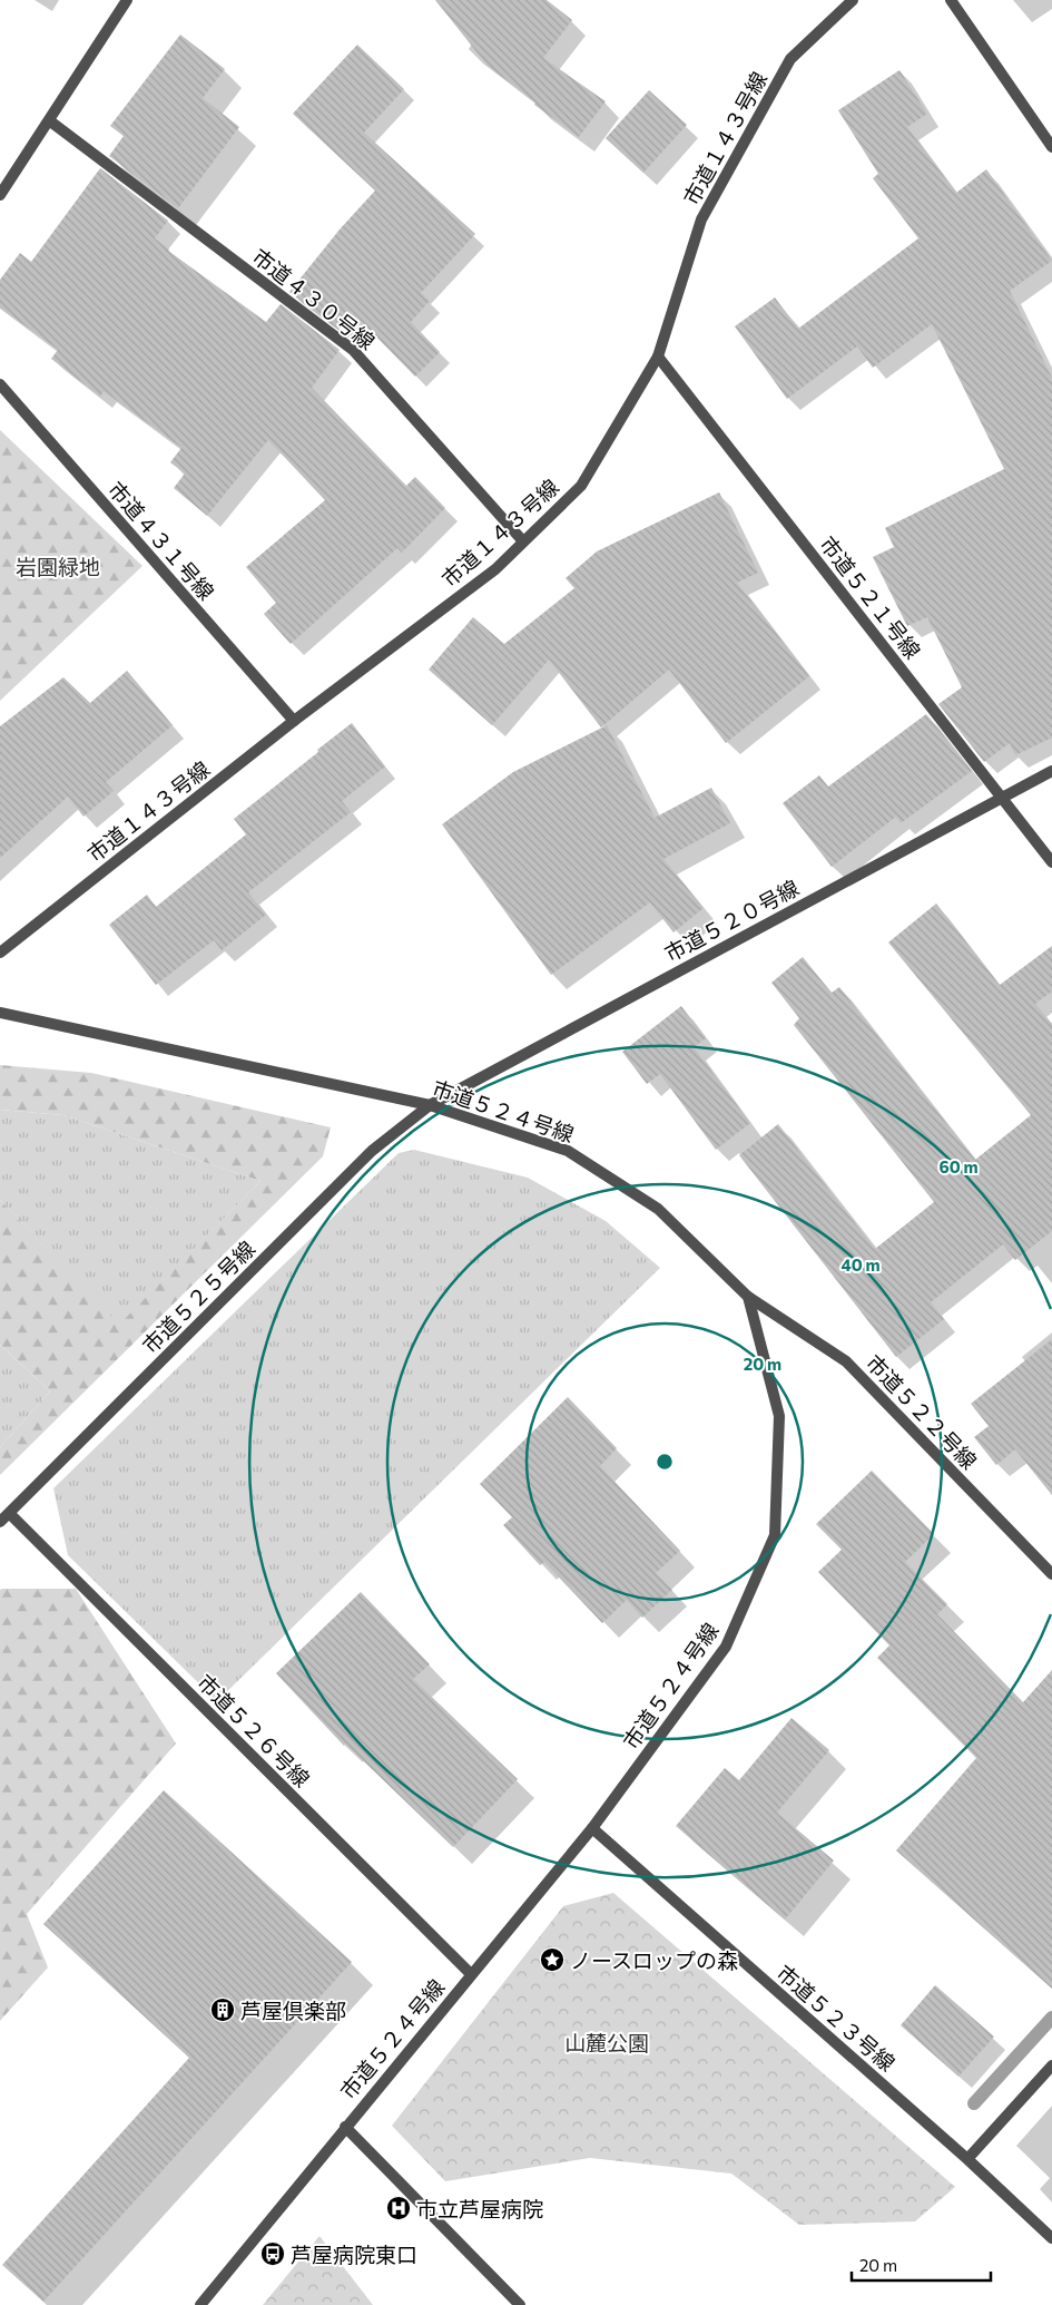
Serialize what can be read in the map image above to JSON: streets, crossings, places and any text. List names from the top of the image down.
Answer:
{
  "streets": {
    "street": [
      "市道１４３号線",
      "市道４３０号線",
      "市道４３１号線",
      "市道５２１号線",
      "市道５２０号線",
      "市道５２４号線",
      "市道５２５号線",
      "市道５２２号線",
      "市道５２６号線",
      "市道５２３号線"
    ]
  },
  "crossings": [
    ["市道１４３号線", "市道４３０号線"],
    ["市道１４３号線", "市道４３１号線"],
    ["市道１４３号線", "市道５２１号線"],
    ["市道５２１号線", "市道５２０号線"],
    ["市道５２０号線", "市道５２４号線"],
    ["市道５２０号線", "市道５２５号線"],
    ["市道５２４号線", "市道５２５号線"],
    ["市道５２４号線", "市道５２２号線"],
    ["市道５２４号線", "市道５２６号線"],
    ["市道５２４号線", "市道５２３号線"],
    ["市道５２５号線", "市道５２６号線"]
  ],
  "parks": ["岩園緑地", "山麓公園"],
  "places": {
    "place": ["ノースロップの森"],
    "building": ["芦屋倶楽部"],
    "hospital": ["市立芦屋病院"],
    "bus stop": ["芦屋病院東口"]
  },
  "scale_bar": "20 m",
  "rings": ["60 m", "40 m", "20 m"]
}
